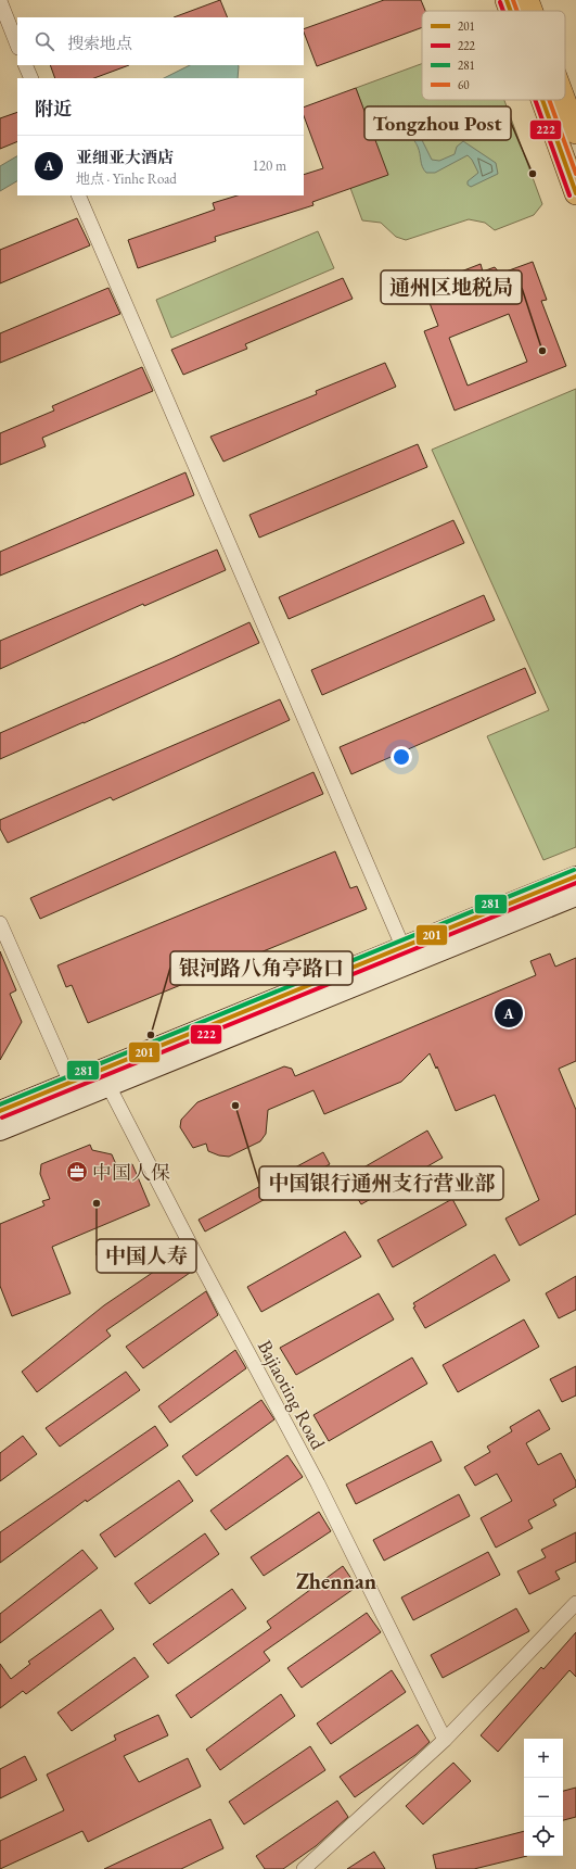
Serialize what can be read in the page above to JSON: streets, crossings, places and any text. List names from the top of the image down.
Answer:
{
  "streets": {
    "street": ["Bajiaoting Road"]
  },
  "districts": ["Zhennan"],
  "places": {
    "other": [
      "Tongzhou Post",
      "通州区地税局",
      "银河路八角亭路口",
      "中国银行通州支行营业部",
      "中国人寿"
    ],
    "office": ["中国人保"]
  },
  "lines": [
    "transit line 201",
    "transit line 60",
    "transit line 222",
    "transit line 281"
  ],
  "legend": [
    "201",
    "222",
    "281",
    "60"
  ],
  "page": {
    "search": "搜索地点",
    "heading": "附近",
    "list": [
      {
        "mark": "A",
        "name": "亚细亚大酒店",
        "note": "地点 · Yinhe Road",
        "value": "120 m"
      }
    ],
    "pins": "A",
    "map_buttons": ["+", "−"]
  }
}
